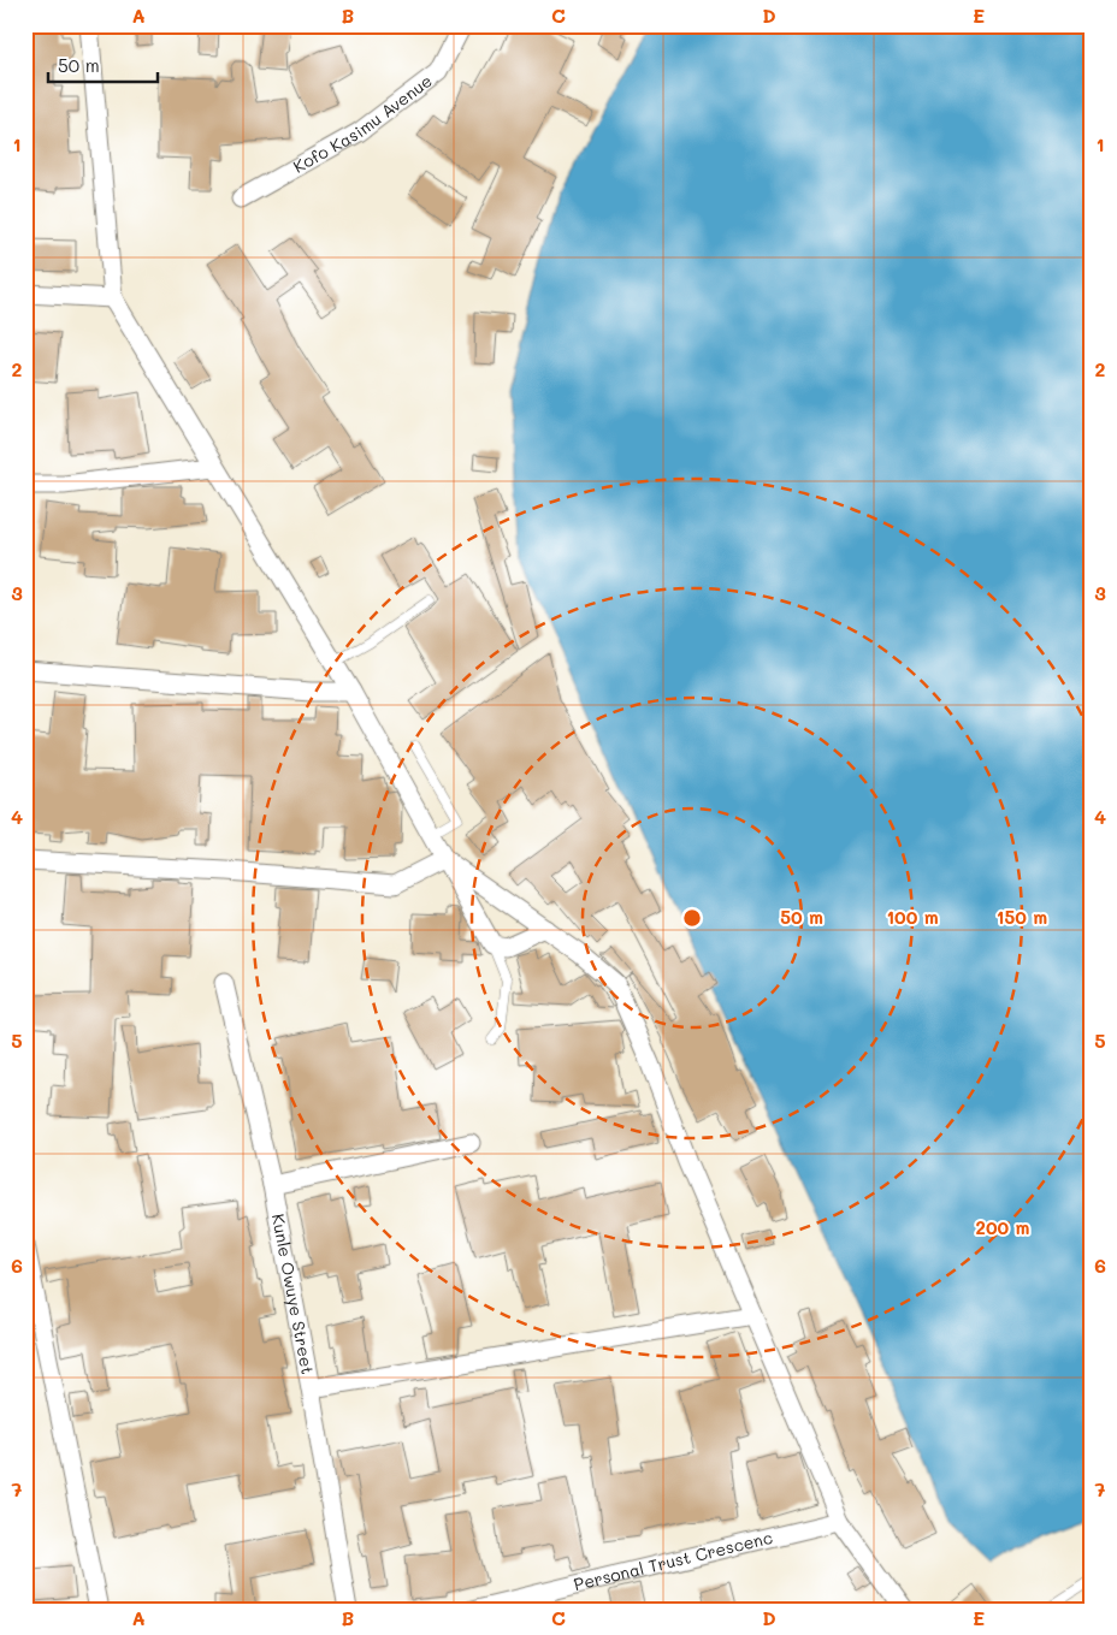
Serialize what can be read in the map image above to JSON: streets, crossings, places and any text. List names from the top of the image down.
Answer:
{
  "streets": {
    "street": ["Kofo Kasimu Avenue", "Kunle Owuye Street", "Personal Trust Crescenc"]
  },
  "scale_bar": "50 m",
  "grid": {
    "columns": [
      "A",
      "B",
      "C",
      "D",
      "E"
    ],
    "rows": [
      "1",
      "2",
      "3",
      "4",
      "5",
      "6",
      "7"
    ]
  },
  "rings": [
    "50 m",
    "100 m",
    "150 m",
    "200 m"
  ]
}
